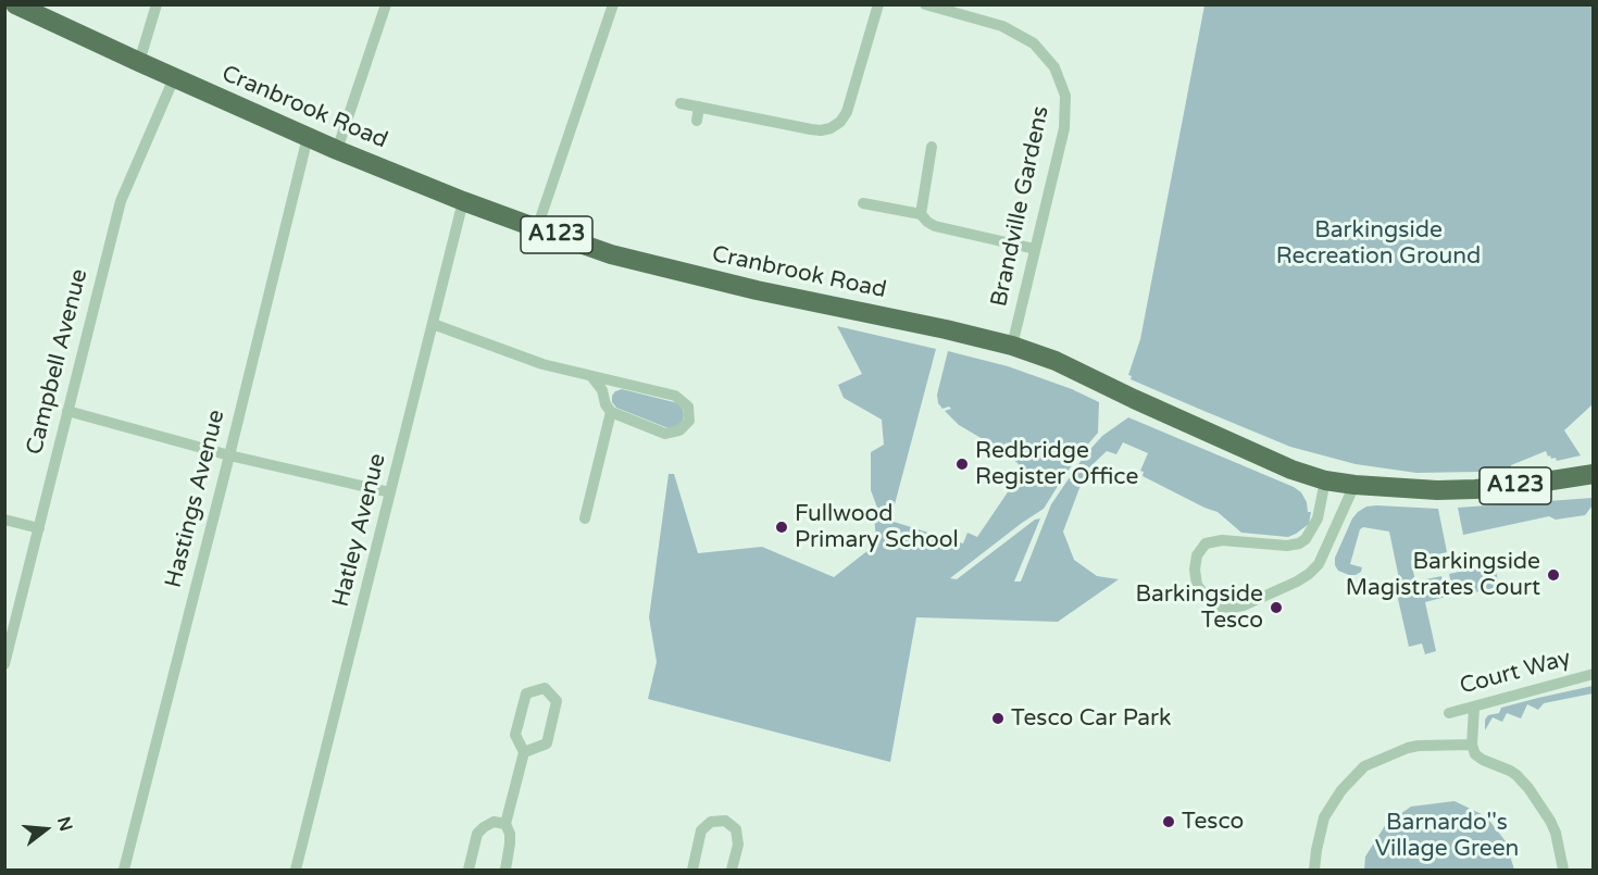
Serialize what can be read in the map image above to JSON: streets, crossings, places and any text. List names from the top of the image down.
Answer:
{
  "streets": {
    "main road": ["Cranbrook Road", "A123"],
    "street": [
      "Brandville Gardens",
      "Campbell Avenue",
      "Hastings Avenue",
      "Hatley Avenue",
      "Court Way"
    ]
  },
  "crossings": [
    ["Cranbrook Road", "Brandville Gardens"],
    ["Cranbrook Road", "Campbell Avenue"],
    ["Cranbrook Road", "Hastings Avenue"],
    ["Cranbrook Road", "Hatley Avenue"]
  ],
  "parks": ["Barkingside Recreation Ground", "Barnardo''s Village Green"],
  "places": [
    "Redbridge Register Office",
    "Fullwood Primary School",
    "Barkingside Magistrates Court",
    "Barkingside Tesco",
    "Tesco Car Park",
    "Tesco"
  ],
  "north": "right"
}
